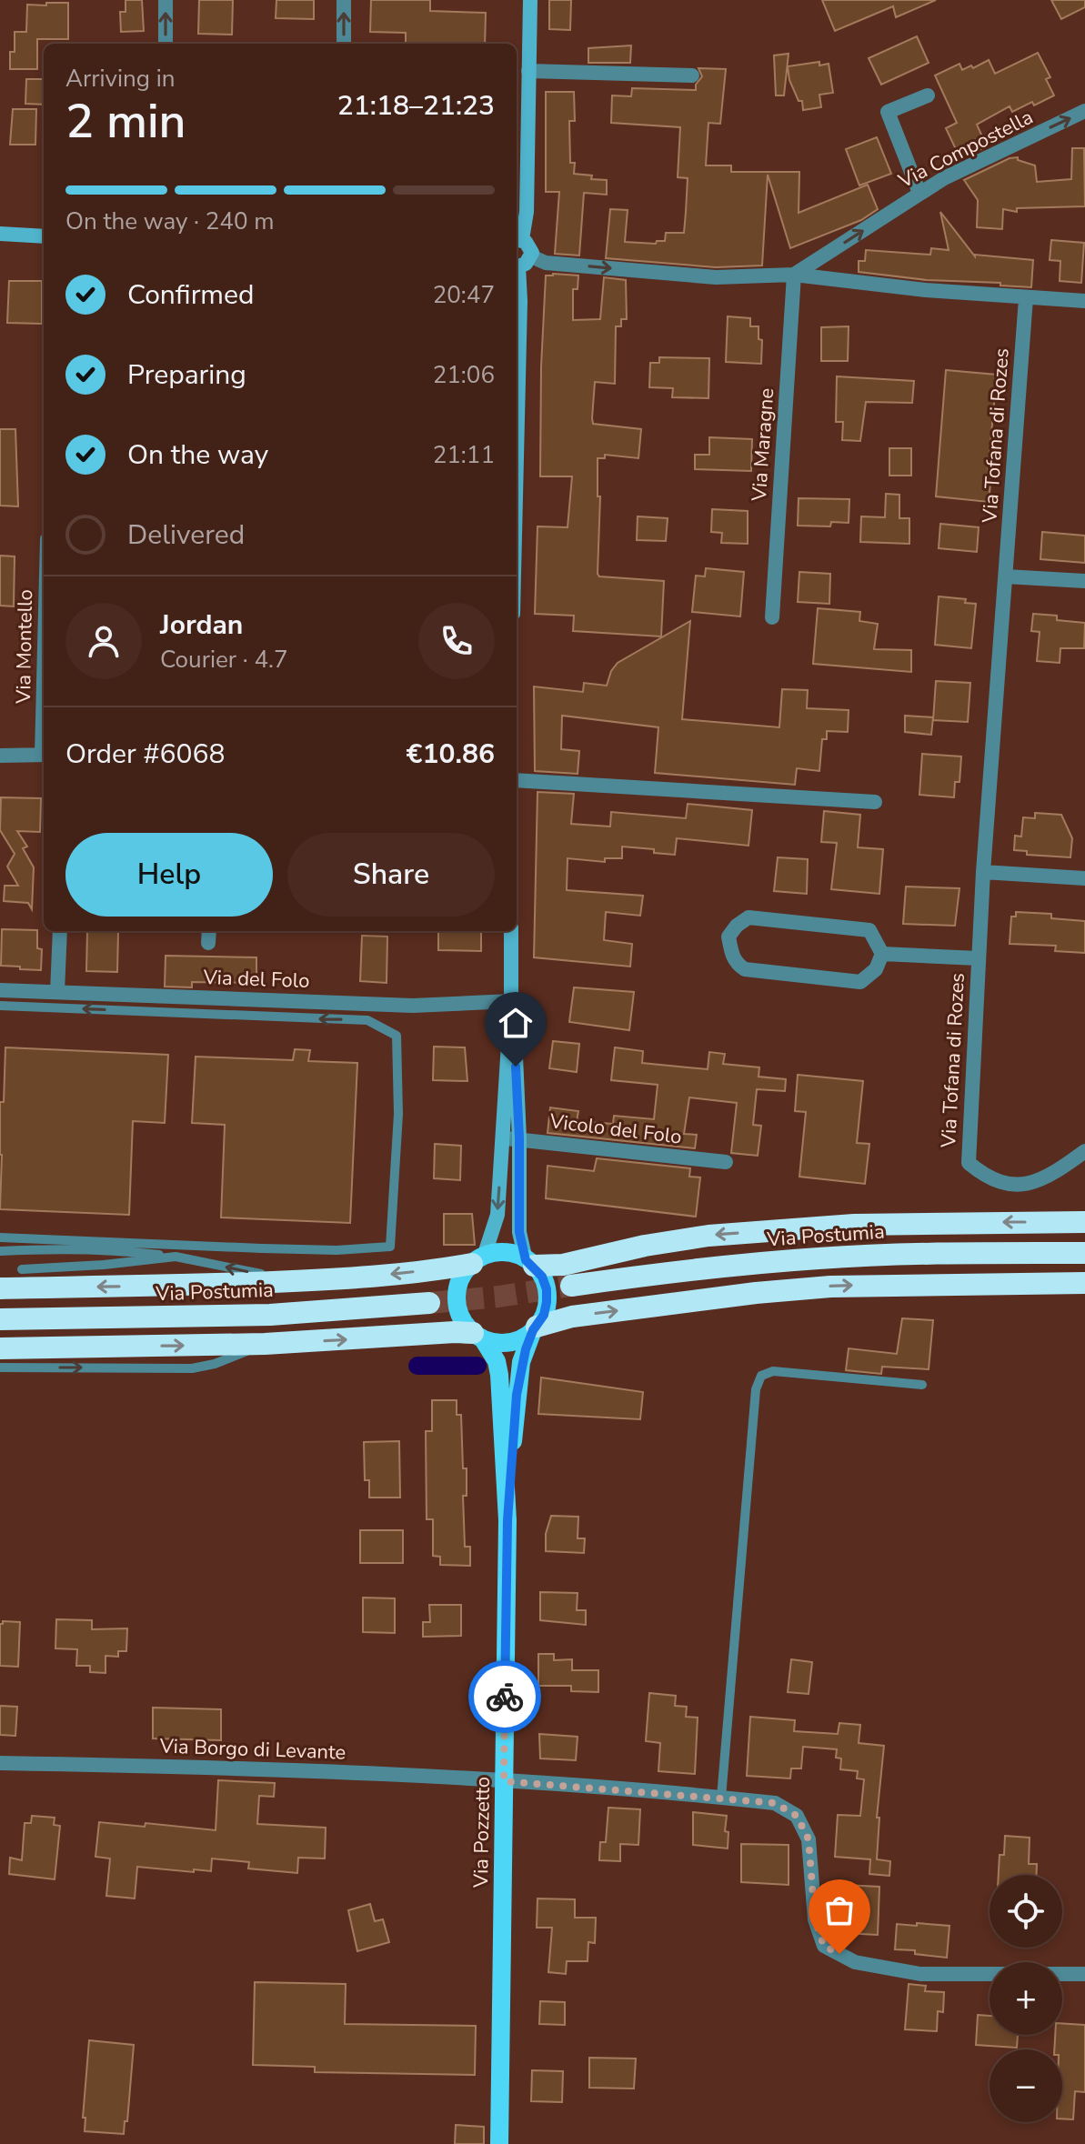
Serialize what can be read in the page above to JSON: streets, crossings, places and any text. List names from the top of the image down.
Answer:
{
  "streets": {
    "highway": ["Via Postumia"],
    "main road": ["Via Pozzetto"],
    "street": [
      "Via Compostella",
      "Via Tofana di Rozes",
      "Via Maragne",
      "Via del Folo",
      "Vicolo del Folo",
      "Via Borgo di Levante"
    ]
  },
  "crossings": [
    ["Via Compostella", "Via Maragne"],
    ["Via Borgo di Levante", "Via Pozzetto"]
  ],
  "one_way": ["Via Compostella"],
  "page": {
    "heading": ["2 min", "Arriving in", "21:18–21:23"],
    "panel": [
      "Jordan",
      "Courier · 4.7",
      "Order #6068",
      "€10.86"
    ],
    "bar": "On the way · 240 m",
    "list": [
      ["Confirmed", "20:47"],
      ["Preparing", "21:06"],
      ["On the way", "21:11"],
      "Delivered"
    ],
    "buttons": ["Help", "Share"],
    "map_buttons": ["+", "−"]
  }
}
